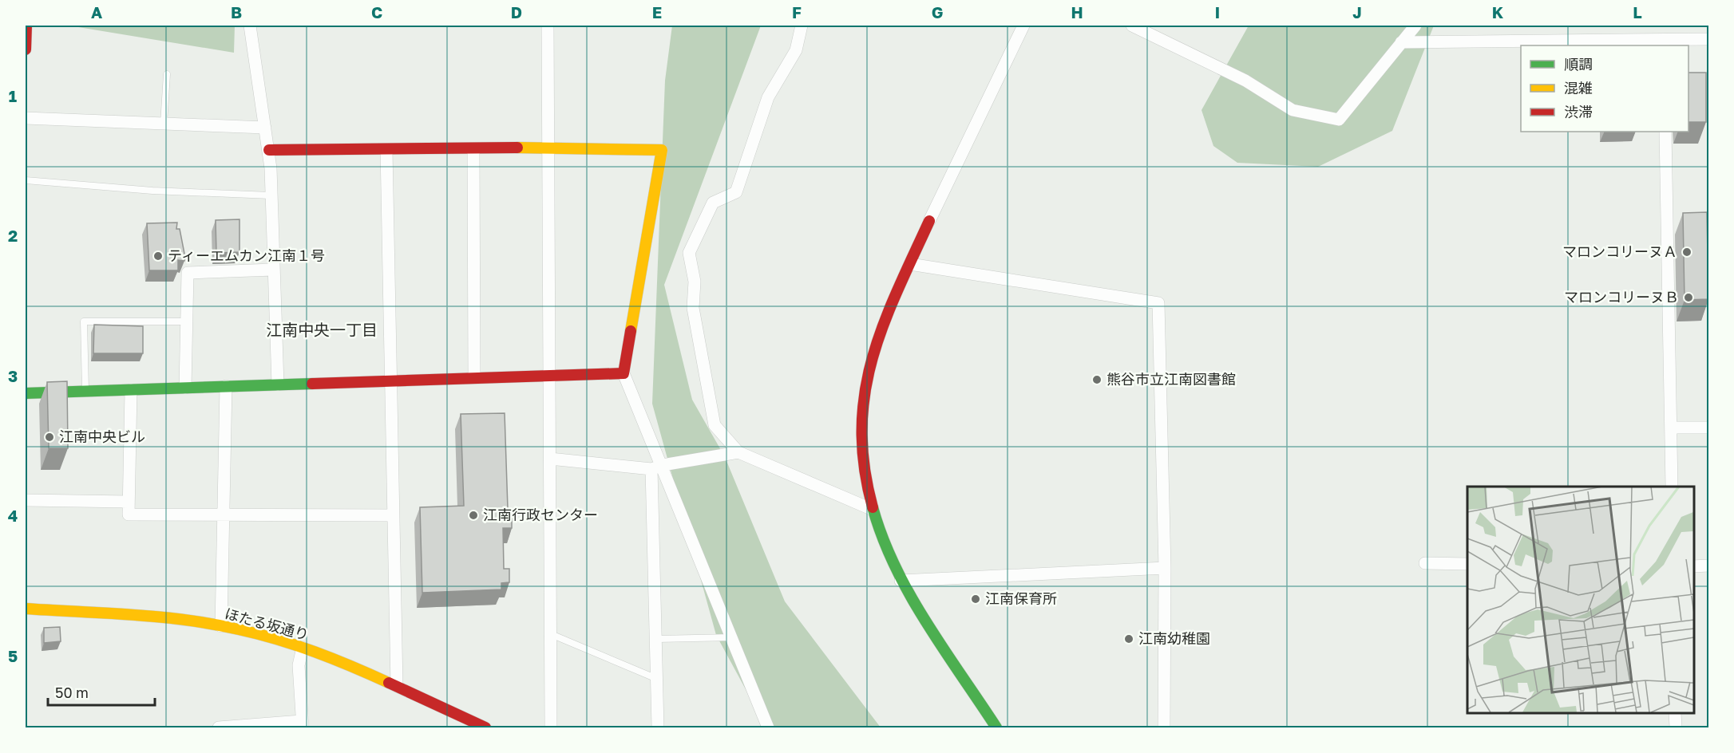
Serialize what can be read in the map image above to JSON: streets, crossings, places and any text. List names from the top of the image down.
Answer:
{
  "streets": {
    "street": ["ほたる坂通り"]
  },
  "districts": ["江南中央一丁目"],
  "places": [
    "マロンコリーヌＡ",
    "ティーエムカン江南１号",
    "マロンコリーヌＢ",
    "熊谷市立江南図書館",
    "江南中央ビル",
    "江南行政センター",
    "江南保育所",
    "江南幼稚園"
  ],
  "legend": ["順調", "混雑", "渋滞"],
  "scale_bar": "50 m",
  "grid": {
    "columns": [
      "A",
      "B",
      "C",
      "D",
      "E",
      "F",
      "G",
      "H",
      "I",
      "J",
      "K",
      "L"
    ],
    "rows": [
      "1",
      "2",
      "3",
      "4",
      "5"
    ]
  }
}
